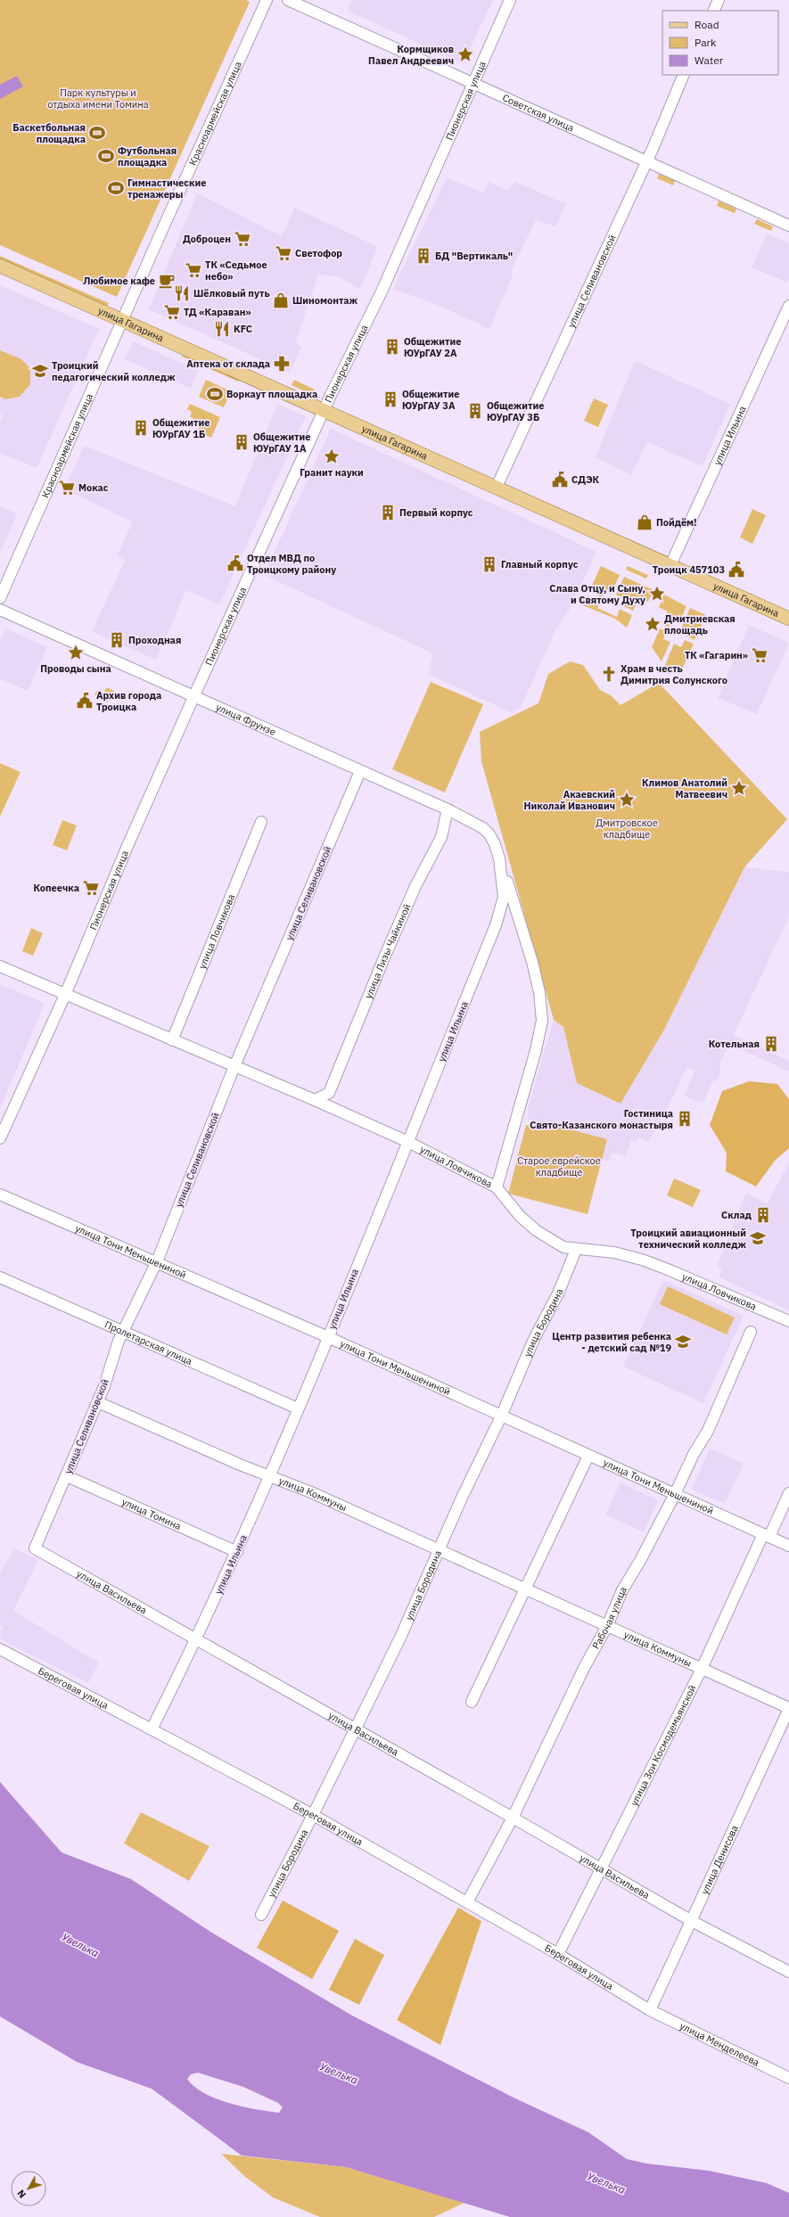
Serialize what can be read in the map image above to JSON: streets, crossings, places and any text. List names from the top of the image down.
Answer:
{
  "streets": {
    "main road": ["улица Гагарина"],
    "street": [
      "Пионерская улица",
      "Советская улица",
      "Красноармейская улица",
      "улица Селивановской",
      "улица Ильина",
      "улица Фрунзе",
      "улица Ловчикова",
      "улица Лизы Чайкиной",
      "улица Тони Меньшениной",
      "улица Бородина",
      "Пролетарская улица",
      "улица Коммуны",
      "улица Томина",
      "улица Васильева",
      "Рабочая улица",
      "Береговая улица",
      "улица Зои Космодемьянской",
      "улица Денисова",
      "улица Менделеева"
    ]
  },
  "crossings": [
    ["Пионерская улица", "Советская улица"],
    ["Пионерская улица", "улица Гагарина"],
    ["Пионерская улица", "улица Фрунзе"],
    ["Пионерская улица", "улица Ловчикова"],
    ["Советская улица", "улица Селивановской"],
    ["Красноармейская улица", "улица Гагарина"],
    ["улица Селивановской", "улица Гагарина"],
    ["улица Селивановской", "улица Фрунзе"],
    ["улица Селивановской", "улица Ловчикова"],
    ["улица Селивановской", "улица Тони Меньшениной"],
    ["улица Селивановской", "Пролетарская улица"],
    ["улица Селивановской", "улица Коммуны"],
    ["улица Селивановской", "улица Томина"],
    ["улица Селивановской", "улица Васильева"],
    ["улица Гагарина", "улица Ильина"],
    ["улица Ильина", "улица Фрунзе"],
    ["улица Ильина", "улица Ловчикова"],
    ["улица Ильина", "улица Тони Меньшениной"],
    ["улица Ильина", "Пролетарская улица"],
    ["улица Ильина", "улица Коммуны"],
    ["улица Ильина", "улица Томина"],
    ["улица Ильина", "улица Васильева"],
    ["улица Ильина", "Береговая улица"],
    ["улица Фрунзе", "улица Лизы Чайкиной"],
    ["улица Ловчикова", "улица Лизы Чайкиной"],
    ["улица Ловчикова", "улица Бородина"],
    ["улица Тони Меньшениной", "улица Бородина"],
    ["улица Тони Меньшениной", "Рабочая улица"],
    ["улица Тони Меньшениной", "улица Зои Космодемьянской"],
    ["улица Бородина", "улица Коммуны"],
    ["улица Бородина", "улица Васильева"],
    ["улица Бородина", "Береговая улица"],
    ["улица Коммуны", "Рабочая улица"],
    ["улица Коммуны", "улица Зои Космодемьянской"],
    ["улица Коммуны", "улица Денисова"],
    ["улица Васильева", "Рабочая улица"],
    ["улица Васильева", "улица Зои Космодемьянской"],
    ["улица Васильева", "улица Денисова"],
    ["Рабочая улица", "Береговая улица"],
    ["Береговая улица", "улица Зои Космодемьянской"],
    ["Береговая улица", "улица Денисова"],
    ["Береговая улица", "улица Менделеева"],
    ["улица Денисова", "улица Менделеева"]
  ],
  "water": ["Увелька"],
  "parks": ["Парк культуры и отдыха имени Томина", "Дмитровское кладбище", "Старое еврейское кладбище"],
  "places": {
    "place": [
      "Кормщиков Павел Андреевич",
      "Гранит науки",
      "Слава Отцу, и Сыну, и Святому Духу",
      "Дмитриевская площадь",
      "Проводы сына",
      "Климов Анатолий Матвеевич",
      "Акаевский Николай Иванович"
    ],
    "sports": [
      "Баскетбольная площадка",
      "Футбольная площадка",
      "Гимнастические тренажеры",
      "Воркаут площадка"
    ],
    "supermarket": [
      "Доброцен",
      "Светофор",
      "ТК «Седьмое небо»",
      "ТД «Караван»",
      "Мокас",
      "ТК «Гагарин»",
      "Копеечка"
    ],
    "building": [
      "БД \"Вертикаль\"",
      "Общежитие ЮУрГАУ 2А",
      "Общежитие ЮУрГАУ 3А",
      "Общежитие ЮУрГАУ 3Б",
      "Общежитие ЮУрГАУ 1Б",
      "Общежитие ЮУрГАУ 1А",
      "Первый корпус",
      "Главный корпус",
      "Проходная",
      "Котельная",
      "Гостиница Свято-Казанского монастыря",
      "Склад"
    ],
    "cafe": ["Любимое кафе"],
    "restaurant": ["Шёлковый путь", "KFC"],
    "shop": ["Шиномонтаж", "Пойдём!"],
    "pharmacy": ["Аптека от склада"],
    "school or university": ["Троицкий педагогический колледж", "Троицкий авиационный технический колледж", "Центр развития ребенка - детский сад №19"],
    "public building": [
      "СДЭК",
      "Отдел МВД по Троицкому району",
      "Троицк 457103",
      "Архив города Троицка"
    ],
    "church": ["Храм в честь Димитрия Солунского"]
  },
  "legend": ["Road", "Park", "Water"],
  "north": "bottom left"
}
